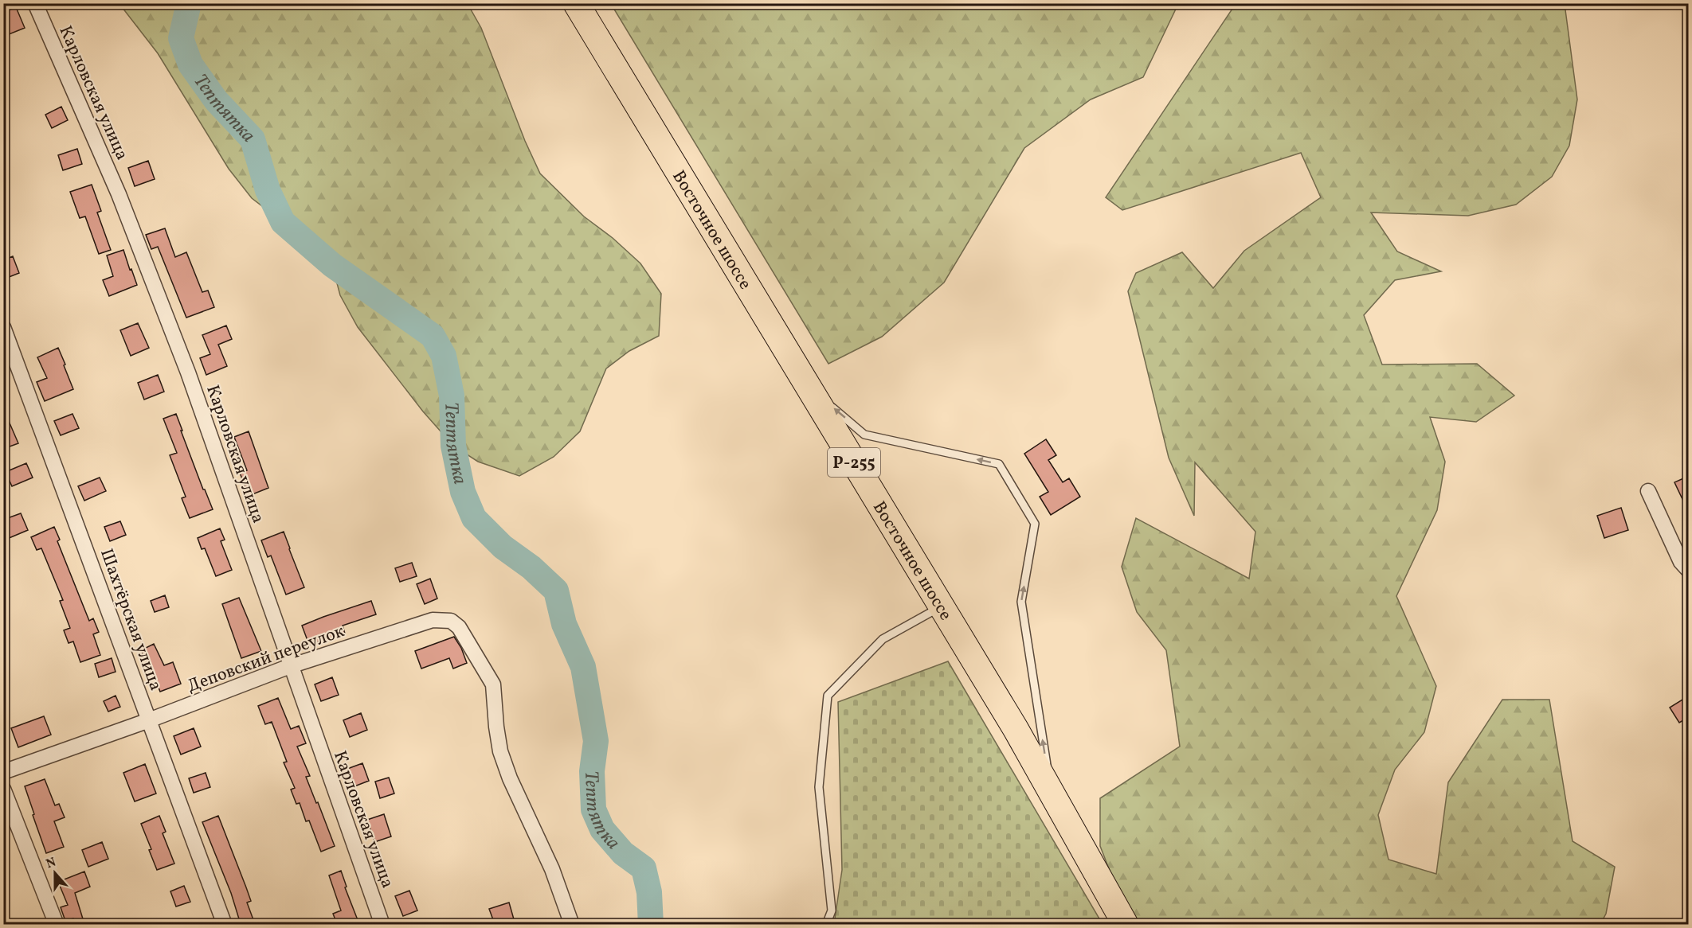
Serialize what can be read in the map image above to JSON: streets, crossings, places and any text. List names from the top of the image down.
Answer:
{
  "streets": {
    "highway": ["Восточное шоссе", "Р-255"],
    "street": ["Карловская улица", "Шахтёрская улица", "Деповский переулок"]
  },
  "crossings": [
    ["Карловская улица", "Деповский переулок"],
    ["Шахтёрская улица", "Деповский переулок"]
  ],
  "water": ["Тептятка"],
  "north": "top"
}
